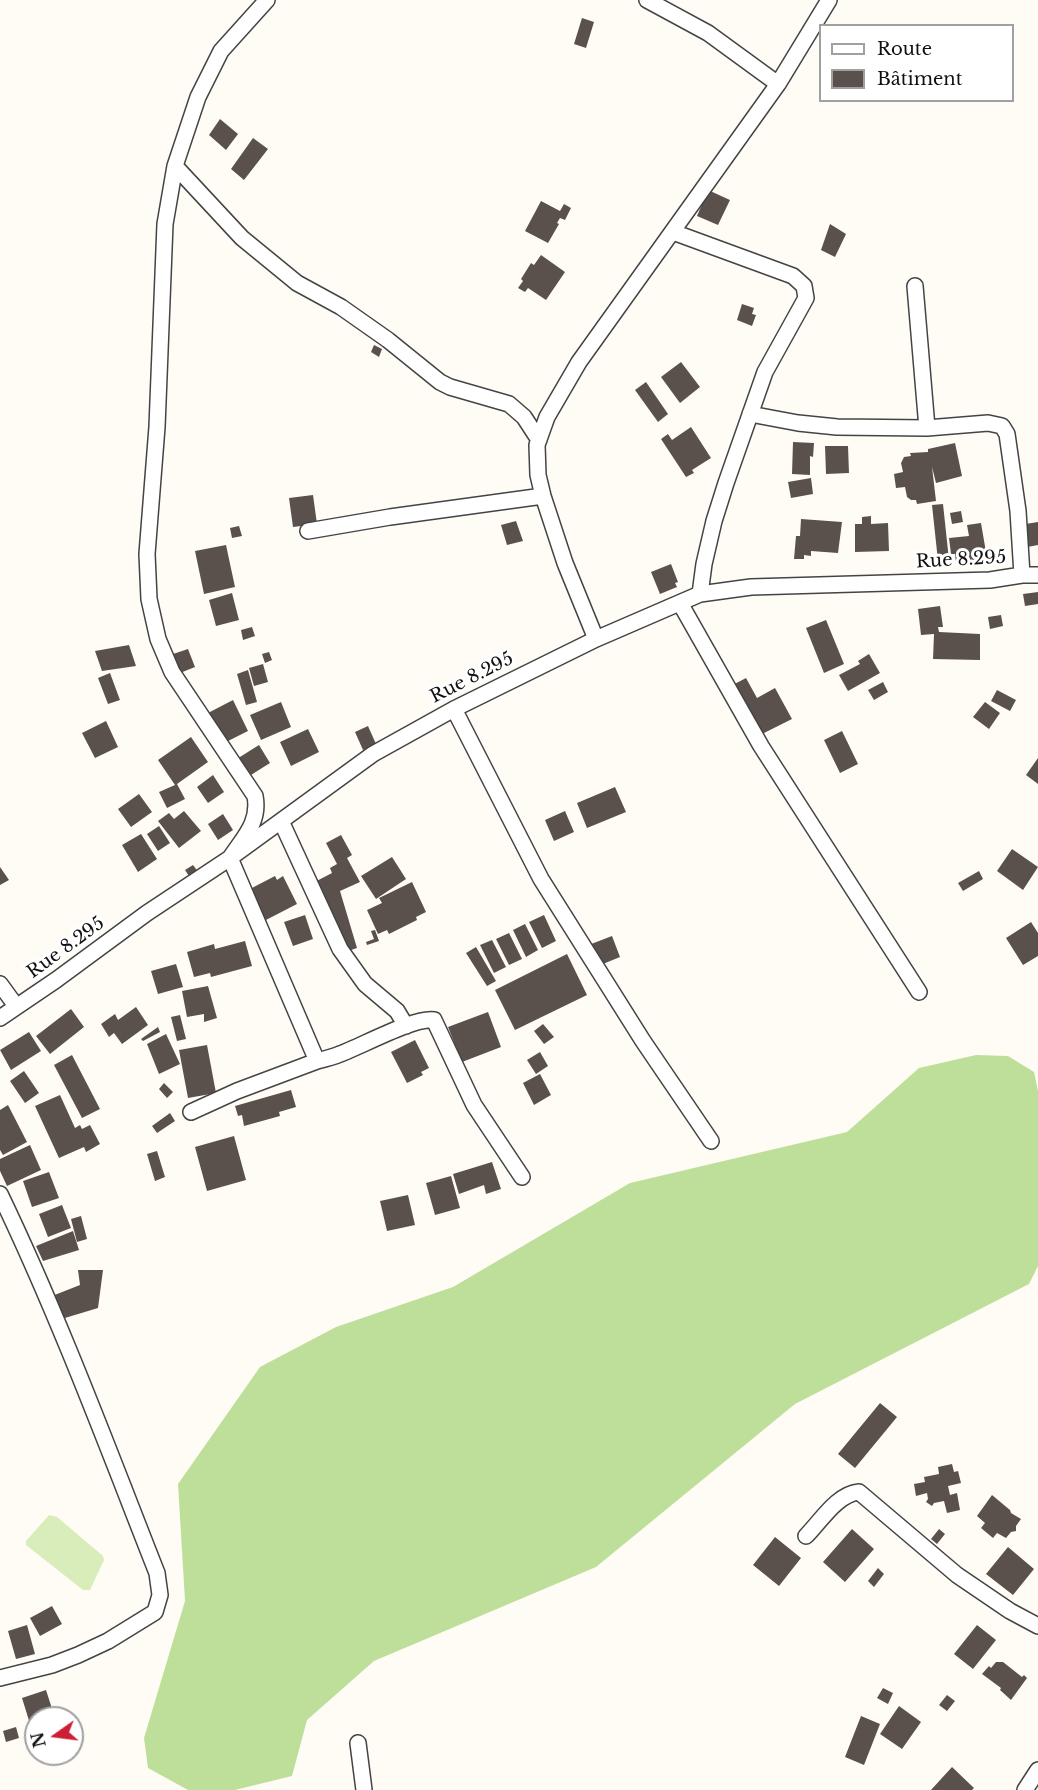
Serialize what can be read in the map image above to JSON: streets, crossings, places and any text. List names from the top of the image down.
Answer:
{
  "streets": {
    "street": ["Rue 8.295"]
  },
  "legend": ["Route", "Bâtiment"],
  "north": "left"
}
